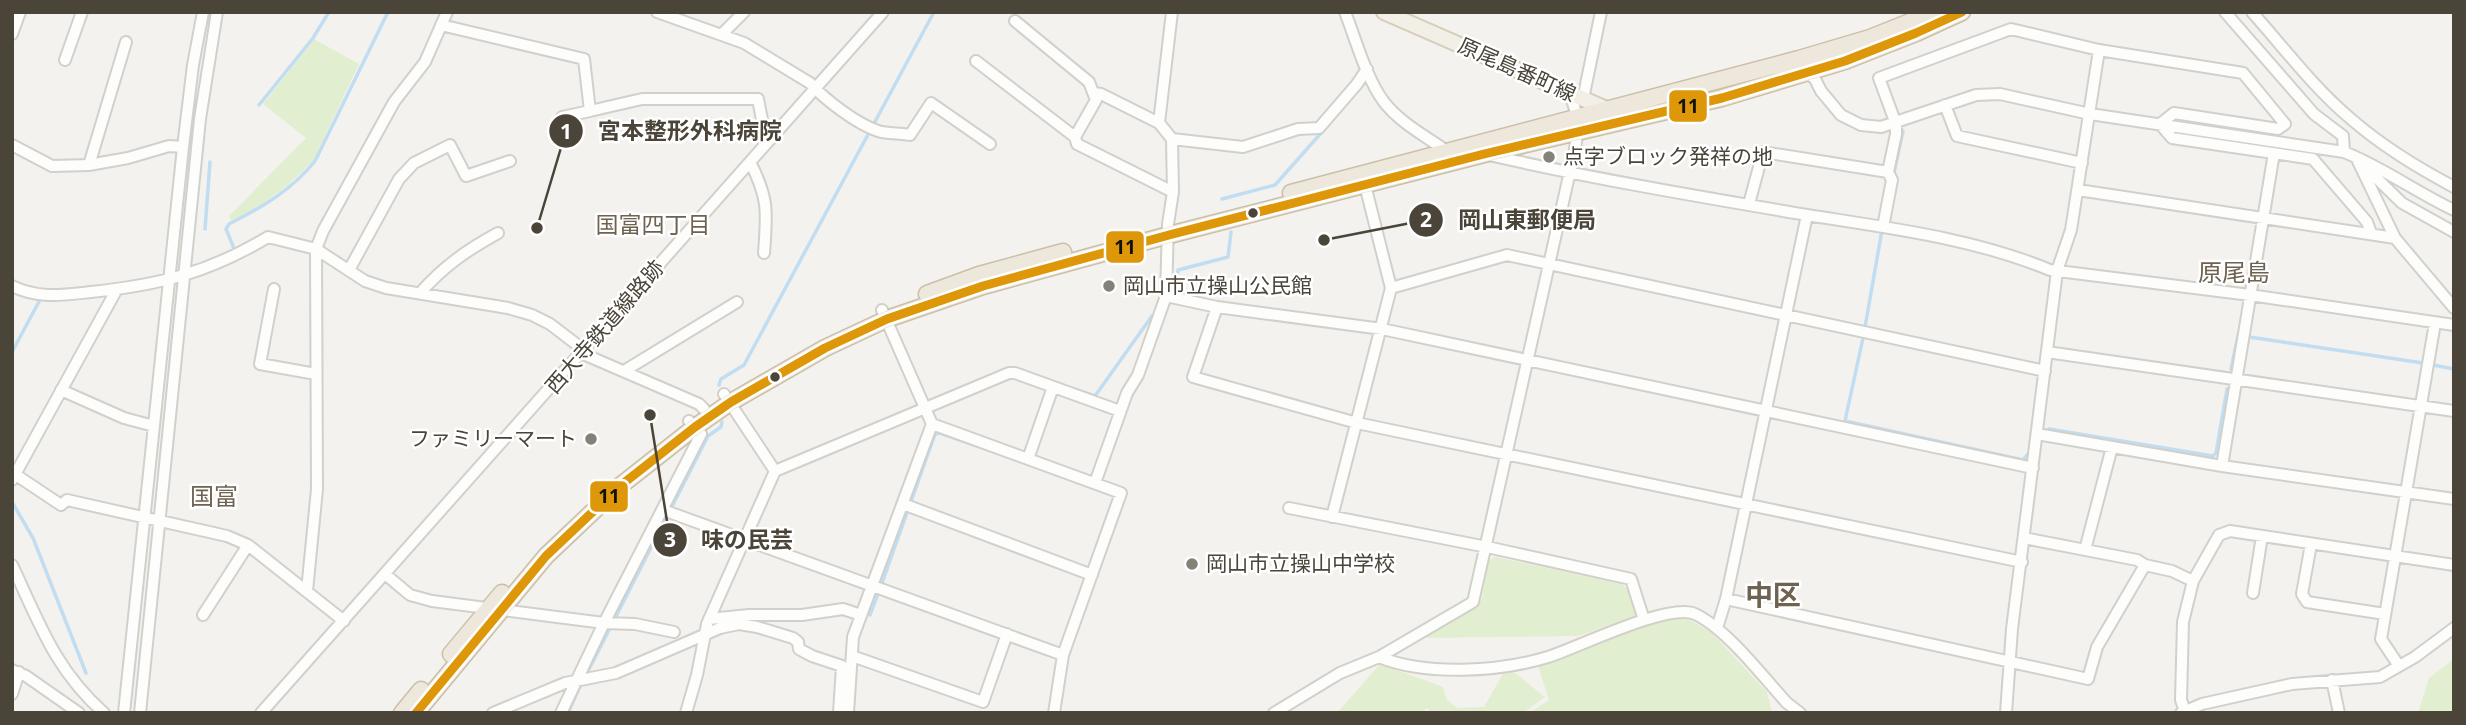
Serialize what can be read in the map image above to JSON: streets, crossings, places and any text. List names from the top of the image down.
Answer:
{
  "streets": {
    "main road": ["原尾島番町線"],
    "street": ["西大寺鉄道線路跡"]
  },
  "districts": [
    "国富四丁目",
    "原尾島",
    "国富",
    "中区"
  ],
  "places": [
    "点字ブロック発祥の地",
    "宮本整形外科病院",
    "岡山東郵便局",
    "岡山市立操山公民館",
    "味の民芸",
    "ファミリーマート",
    "岡山市立操山中学校"
  ],
  "lines": ["transit line 11"]
}
